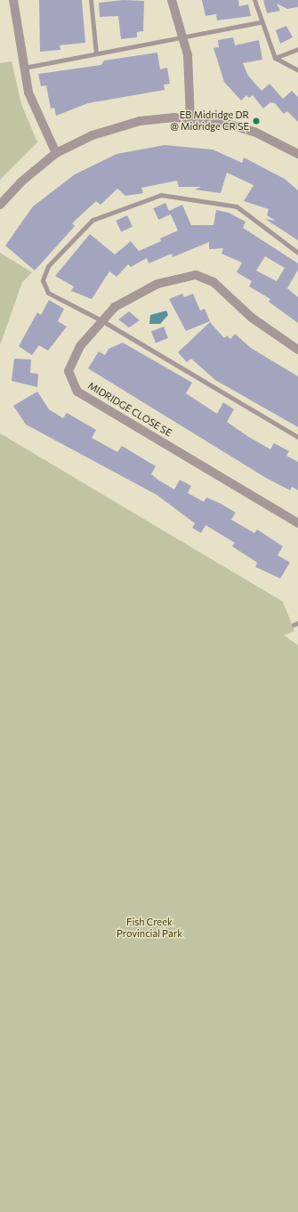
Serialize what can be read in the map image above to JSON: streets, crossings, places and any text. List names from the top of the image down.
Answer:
{
  "streets": {
    "street": ["MIDRIDGE CLOSE SE"]
  },
  "parks": ["Fish Creek Provincial Park"],
  "places": ["EB Midridge DR @ Midridge CR SE"]
}
